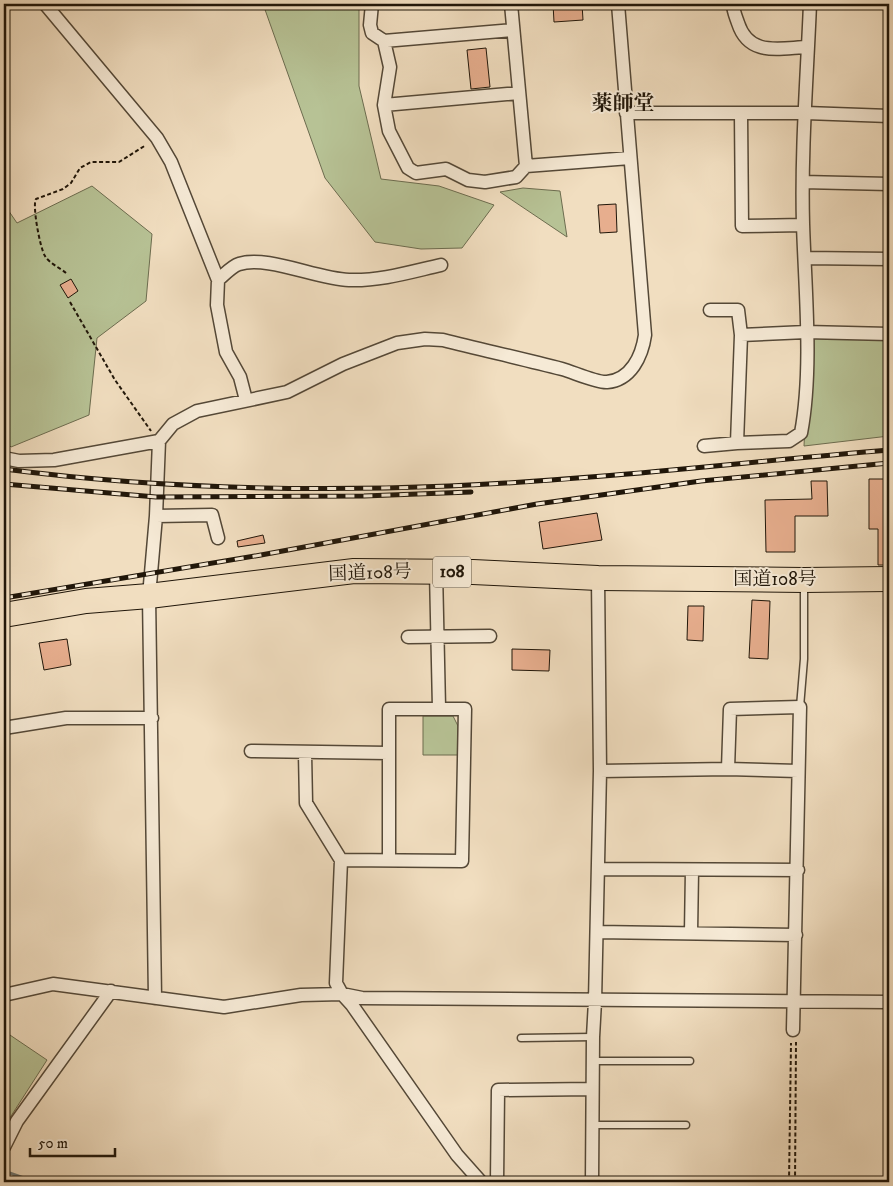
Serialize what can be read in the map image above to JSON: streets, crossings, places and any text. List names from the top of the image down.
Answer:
{
  "streets": {
    "highway": ["108", "国道108号"]
  },
  "districts": ["薬師堂"],
  "scale_bar": "50 m"
}
